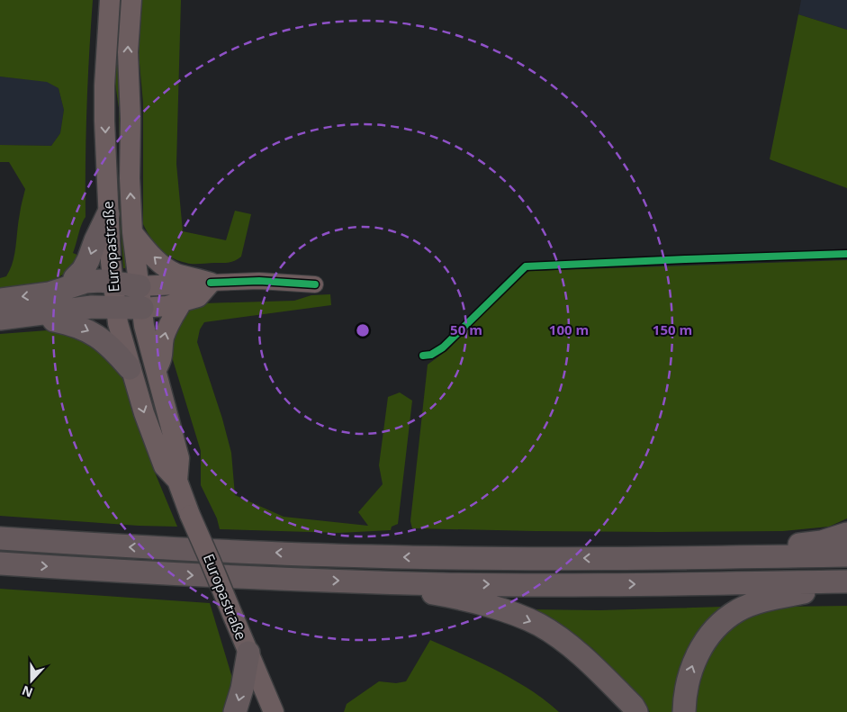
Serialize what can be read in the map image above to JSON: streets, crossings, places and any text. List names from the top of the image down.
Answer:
{
  "streets": {
    "main road": ["Europastraße"]
  },
  "north": "bottom",
  "rings": ["50 m", "100 m", "150 m"]
}
